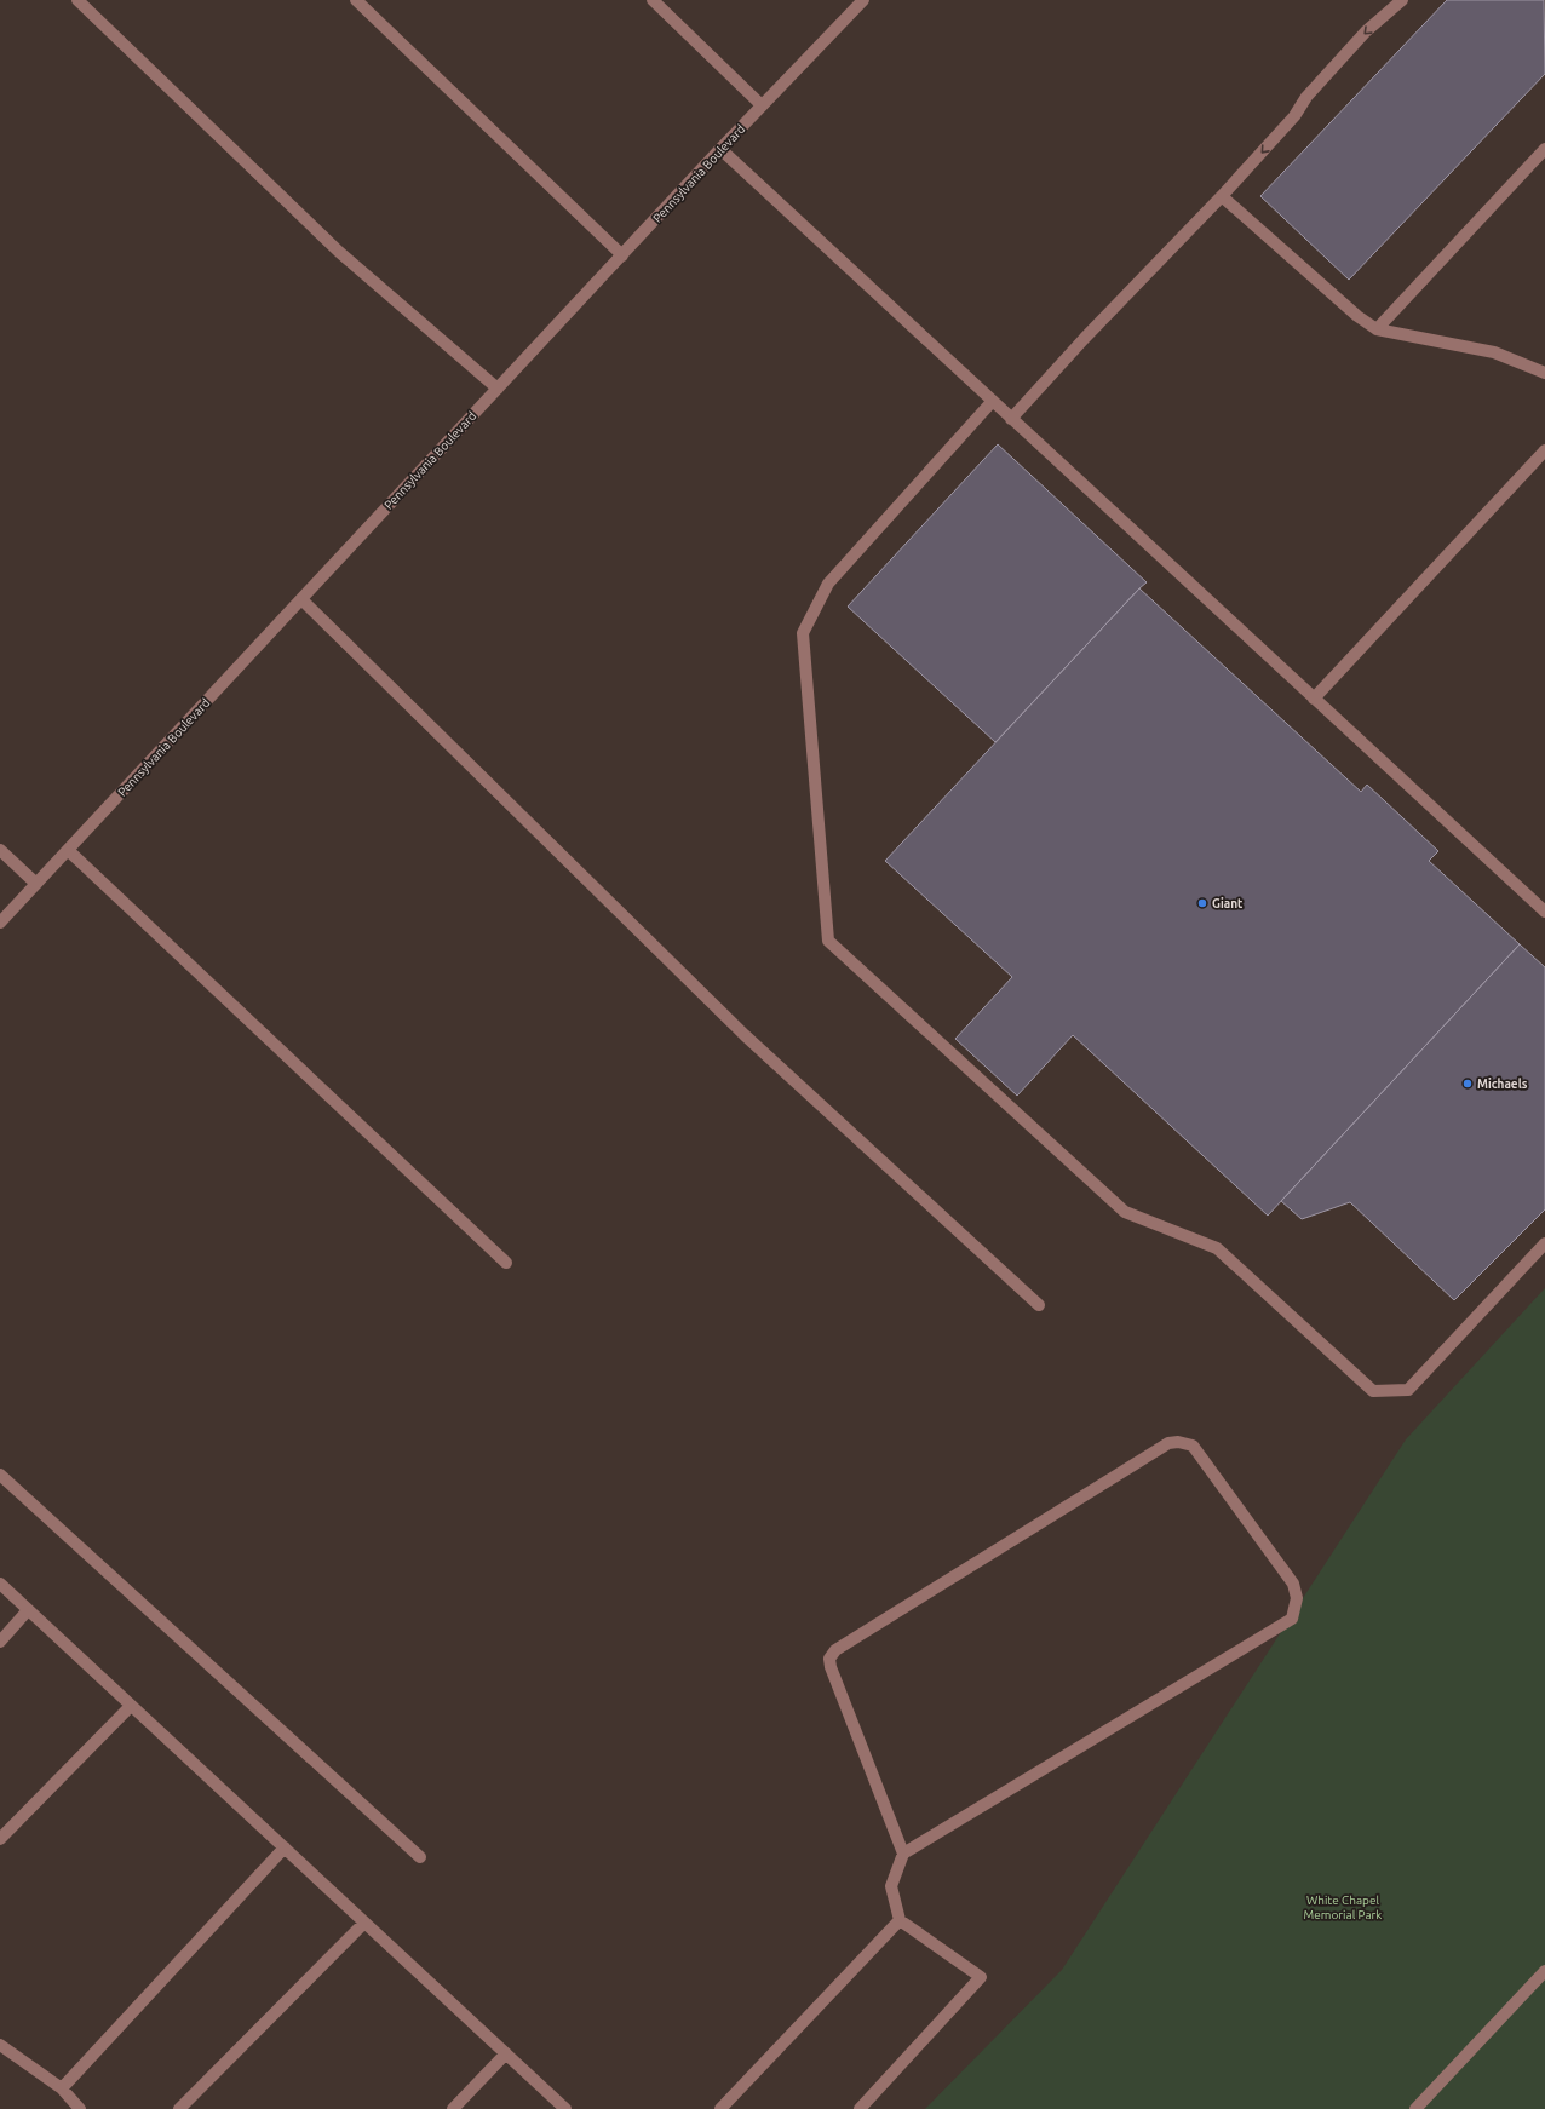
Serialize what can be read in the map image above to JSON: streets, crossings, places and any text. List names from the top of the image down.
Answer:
{
  "streets": {
    "street": ["Pennsylvania Boulevard"]
  },
  "parks": ["White Chapel Memorial Park"],
  "places": ["Giant", "Michaels"]
}
